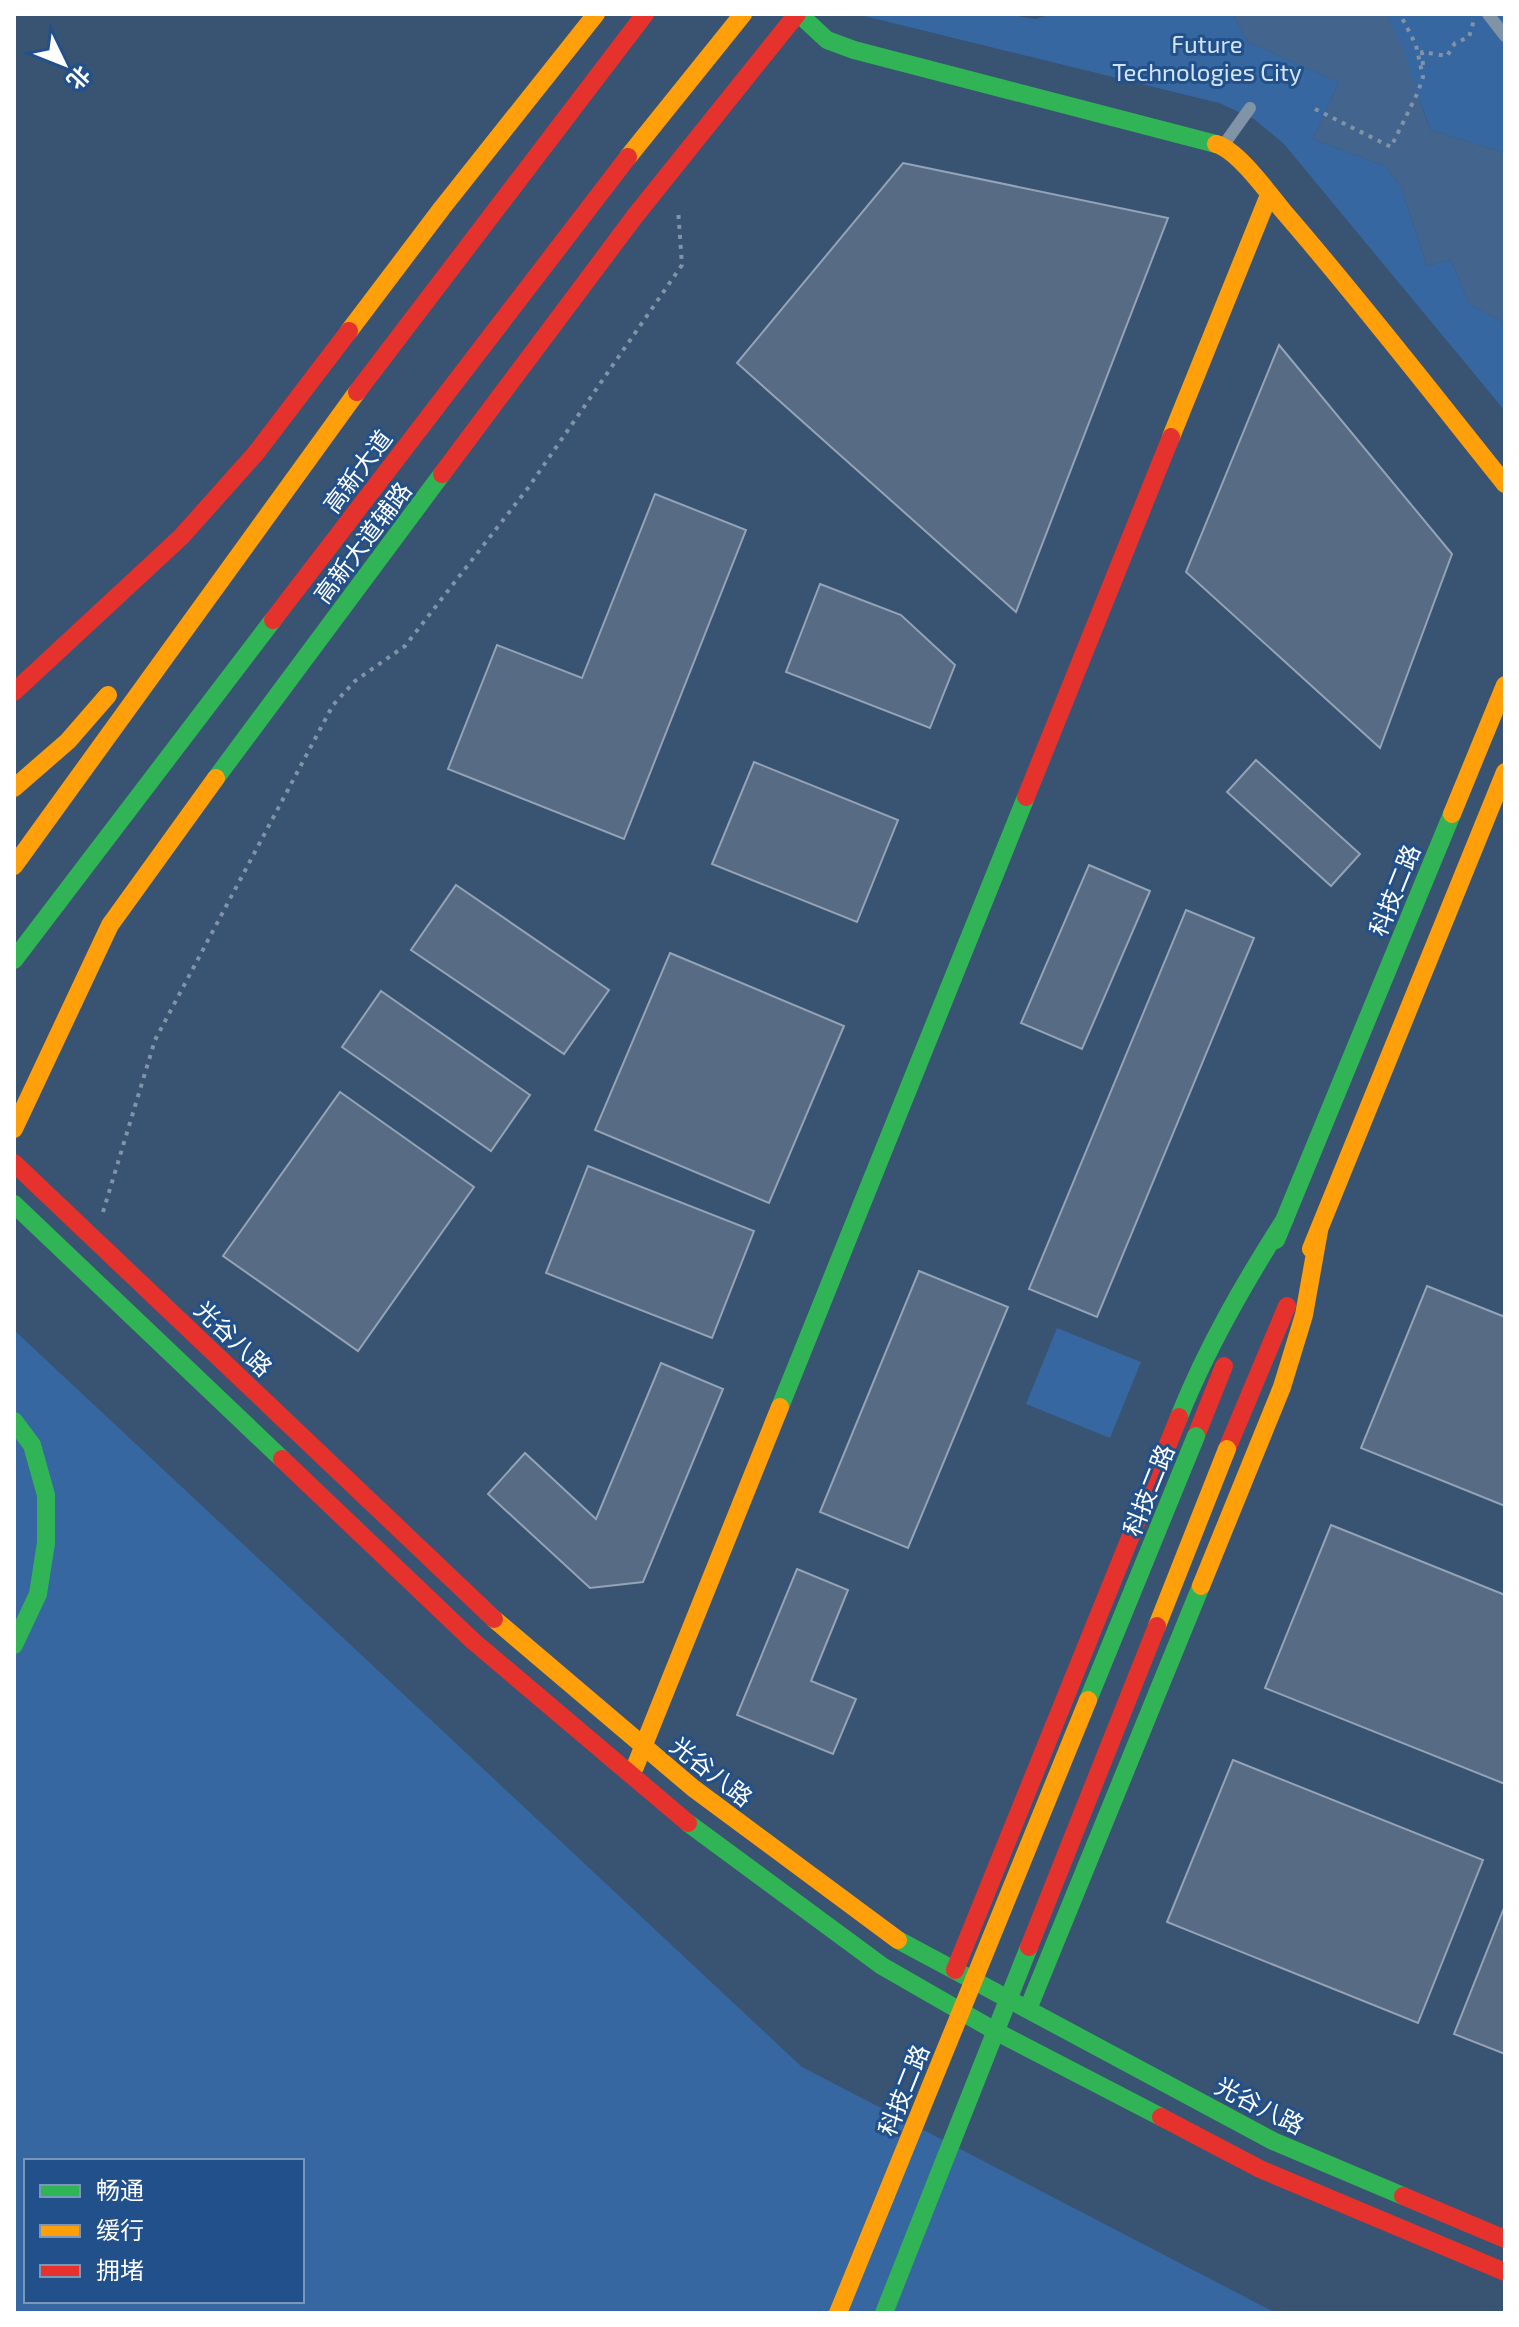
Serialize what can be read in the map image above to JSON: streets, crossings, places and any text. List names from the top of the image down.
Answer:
{
  "streets": {
    "main road": [
      "高新大道",
      "高新大道辅路",
      "科技二路",
      "光谷八路"
    ]
  },
  "parks": ["Future Technologies City"],
  "legend": ["畅通", "缓行", "拥堵"],
  "north": "bottom right"
}
